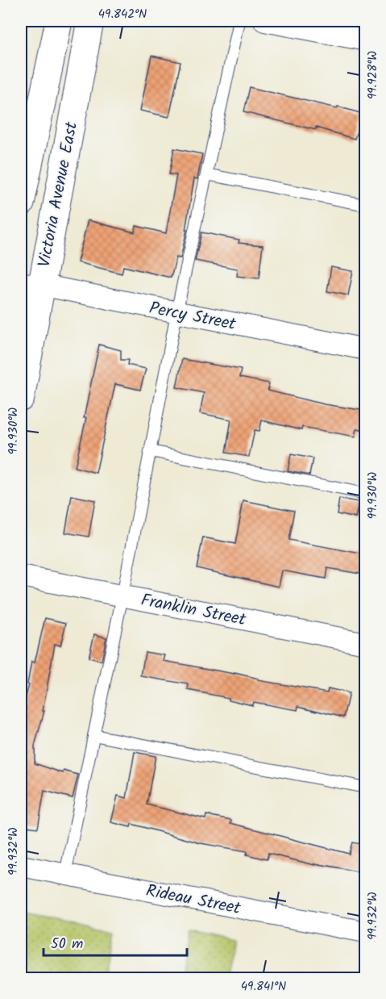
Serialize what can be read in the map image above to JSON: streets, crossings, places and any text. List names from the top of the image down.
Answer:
{
  "streets": {
    "main road": ["Victoria Avenue East"],
    "street": ["Percy Street", "Franklin Street", "Rideau Street"]
  },
  "crossings": [
    ["Victoria Avenue East", "Percy Street"]
  ],
  "scale_bar": "50 m",
  "coordinates": [
    "49.842°N",
    "99.928°W",
    "99.930°W",
    "99.932°W",
    "49.841°N"
  ]
}
